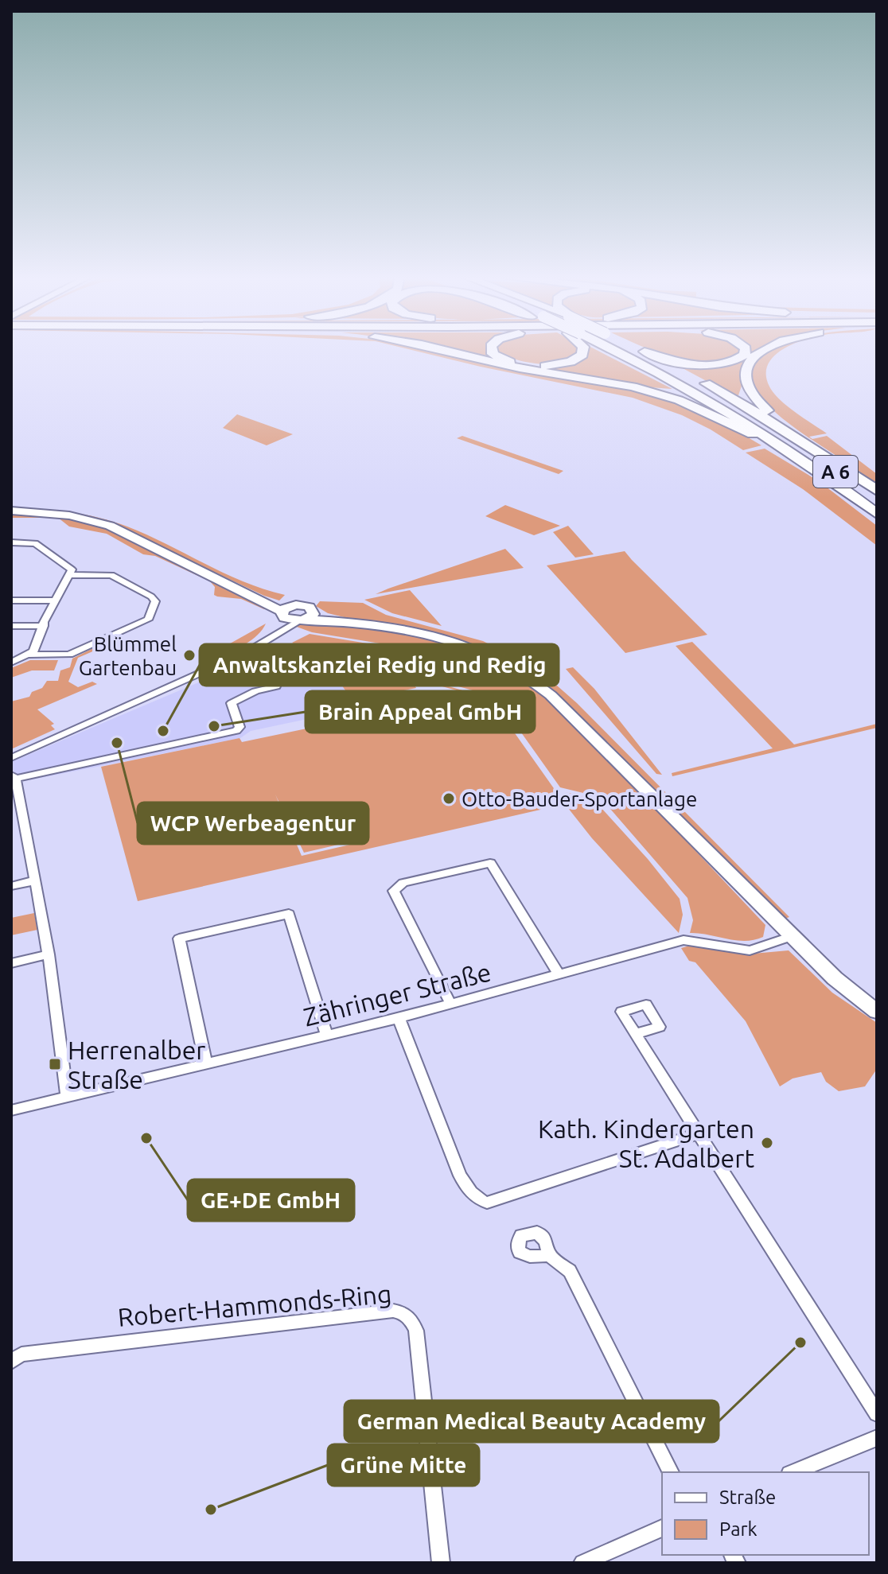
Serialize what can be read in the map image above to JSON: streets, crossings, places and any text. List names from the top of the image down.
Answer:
{
  "streets": {
    "highway": ["A 6"],
    "street": ["Zähringer Straße", "Robert-Hammonds-Ring"]
  },
  "places": {
    "other": [
      "Blümmel Gartenbau",
      "Brain Appeal GmbH",
      "Anwaltskanzlei Redig und Redig",
      "WCP Werbeagentur",
      "Otto-Bauder-Sportanlage",
      "GE+DE GmbH",
      "Kath. Kindergarten St. Adalbert",
      "German Medical Beauty Academy",
      "Grüne Mitte"
    ],
    "transit": ["Herrenalber Straße"]
  },
  "legend": ["Straße", "Park"]
}
